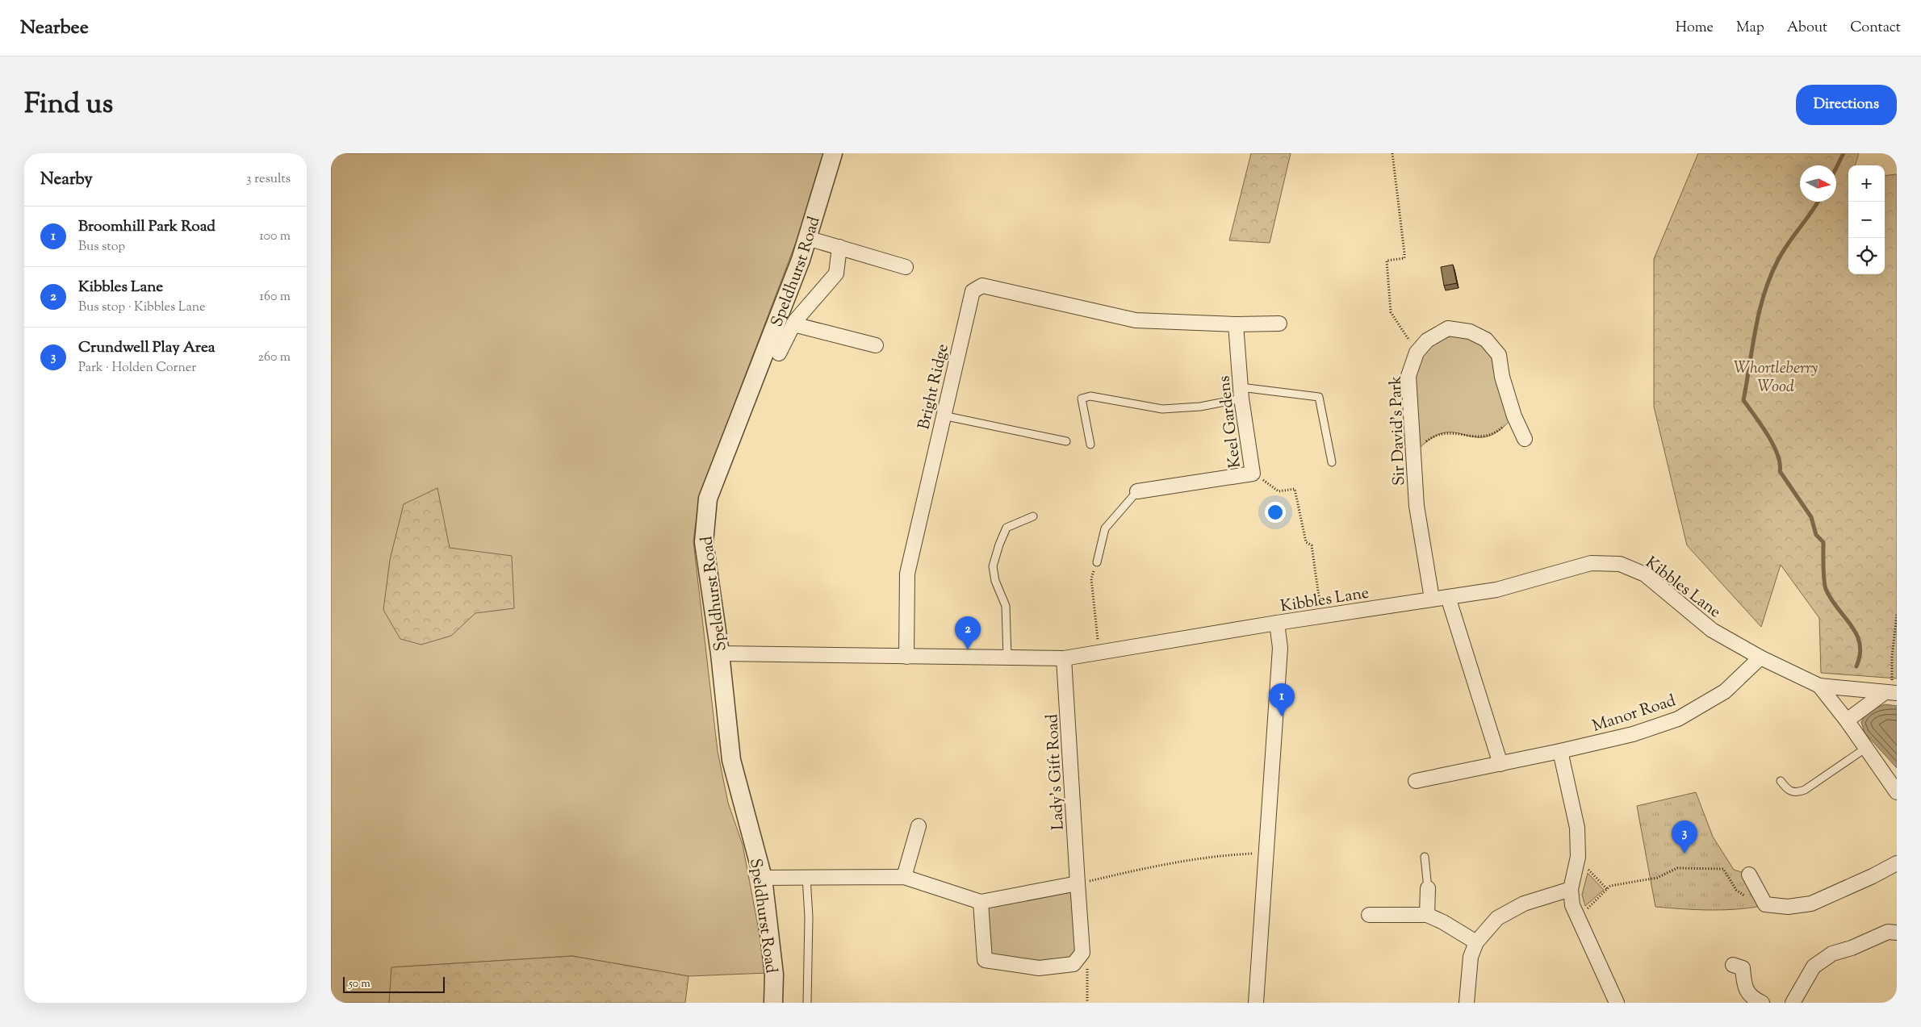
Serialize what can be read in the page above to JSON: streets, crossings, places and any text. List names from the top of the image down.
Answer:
{
  "streets": {
    "street": [
      "Speldhurst Road",
      "Bright Ridge",
      "Keel Gardens",
      "Sir David's Park",
      "Kibbles Lane",
      "Manor Road",
      "Lady's Gift Road"
    ]
  },
  "crossings": [
    ["Speldhurst Road", "Kibbles Lane"],
    ["Bright Ridge", "Keel Gardens"],
    ["Bright Ridge", "Kibbles Lane"],
    ["Sir David's Park", "Kibbles Lane"],
    ["Kibbles Lane", "Manor Road"],
    ["Kibbles Lane", "Lady's Gift Road"]
  ],
  "parks": ["Whortleberry Wood"],
  "scale_bar": "50 m",
  "north": "right",
  "page": {
    "header": "Nearbee",
    "nav": [
      "Home",
      "Map",
      "About",
      "Contact"
    ],
    "title": "Find us",
    "buttons": "Directions",
    "heading": ["Nearby", "3 results"],
    "map_buttons": ["+", "−"],
    "list": [
      {
        "mark": "1",
        "name": "Broomhill Park Road",
        "note": "Bus stop",
        "value": "100 m"
      },
      {
        "mark": "2",
        "name": "Kibbles Lane",
        "note": "Bus stop · Kibbles Lane",
        "value": "160 m"
      },
      {
        "mark": "3",
        "name": "Crundwell Play Area",
        "note": "Park · Holden Corner",
        "value": "260 m"
      }
    ],
    "pins": ["2", "1", "3"],
    "scale": "50 m"
  }
}
